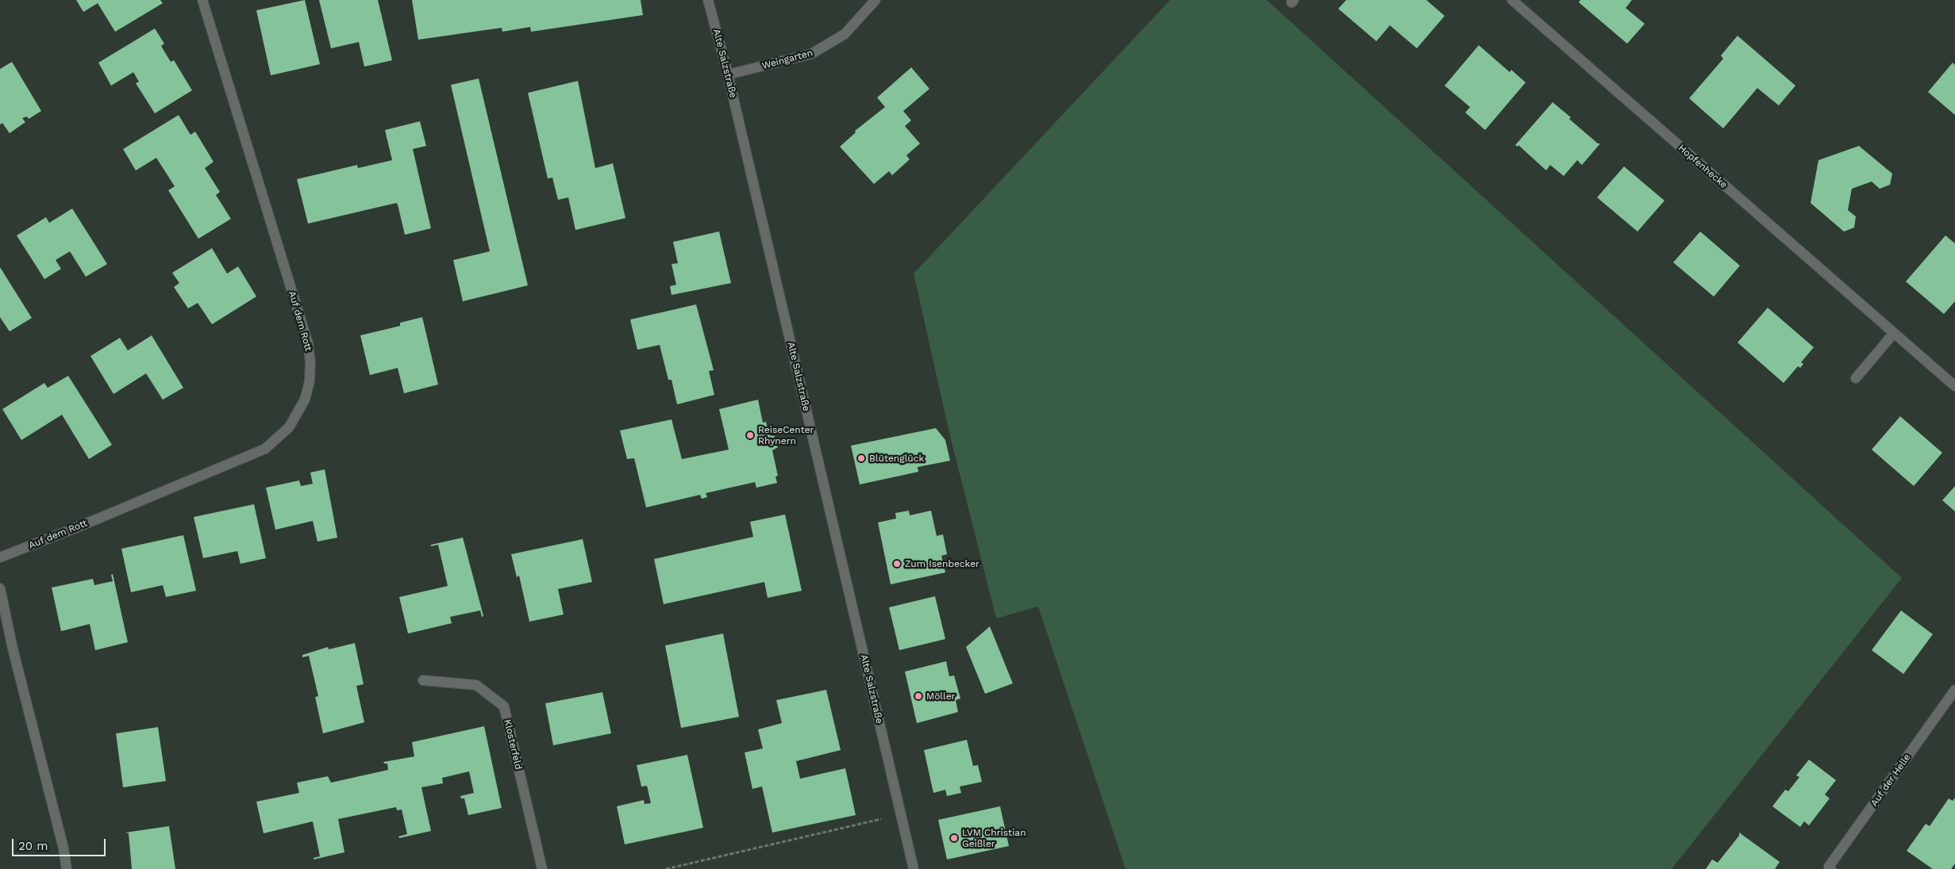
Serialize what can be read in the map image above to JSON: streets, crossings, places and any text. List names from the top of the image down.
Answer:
{
  "streets": {
    "street": [
      "Weingarten",
      "Alte Salzstraße",
      "Hopfenhecke",
      "Auf dem Rott",
      "Klosterfeld",
      "Auf der Helle"
    ]
  },
  "crossings": [
    ["Weingarten", "Alte Salzstraße"]
  ],
  "places": [
    "ReiseCenter Rhynern",
    "Blütenglück",
    "Zum Isenbecker",
    "Möller",
    "LVM Christian Geißler"
  ],
  "scale_bar": "20 m"
}
